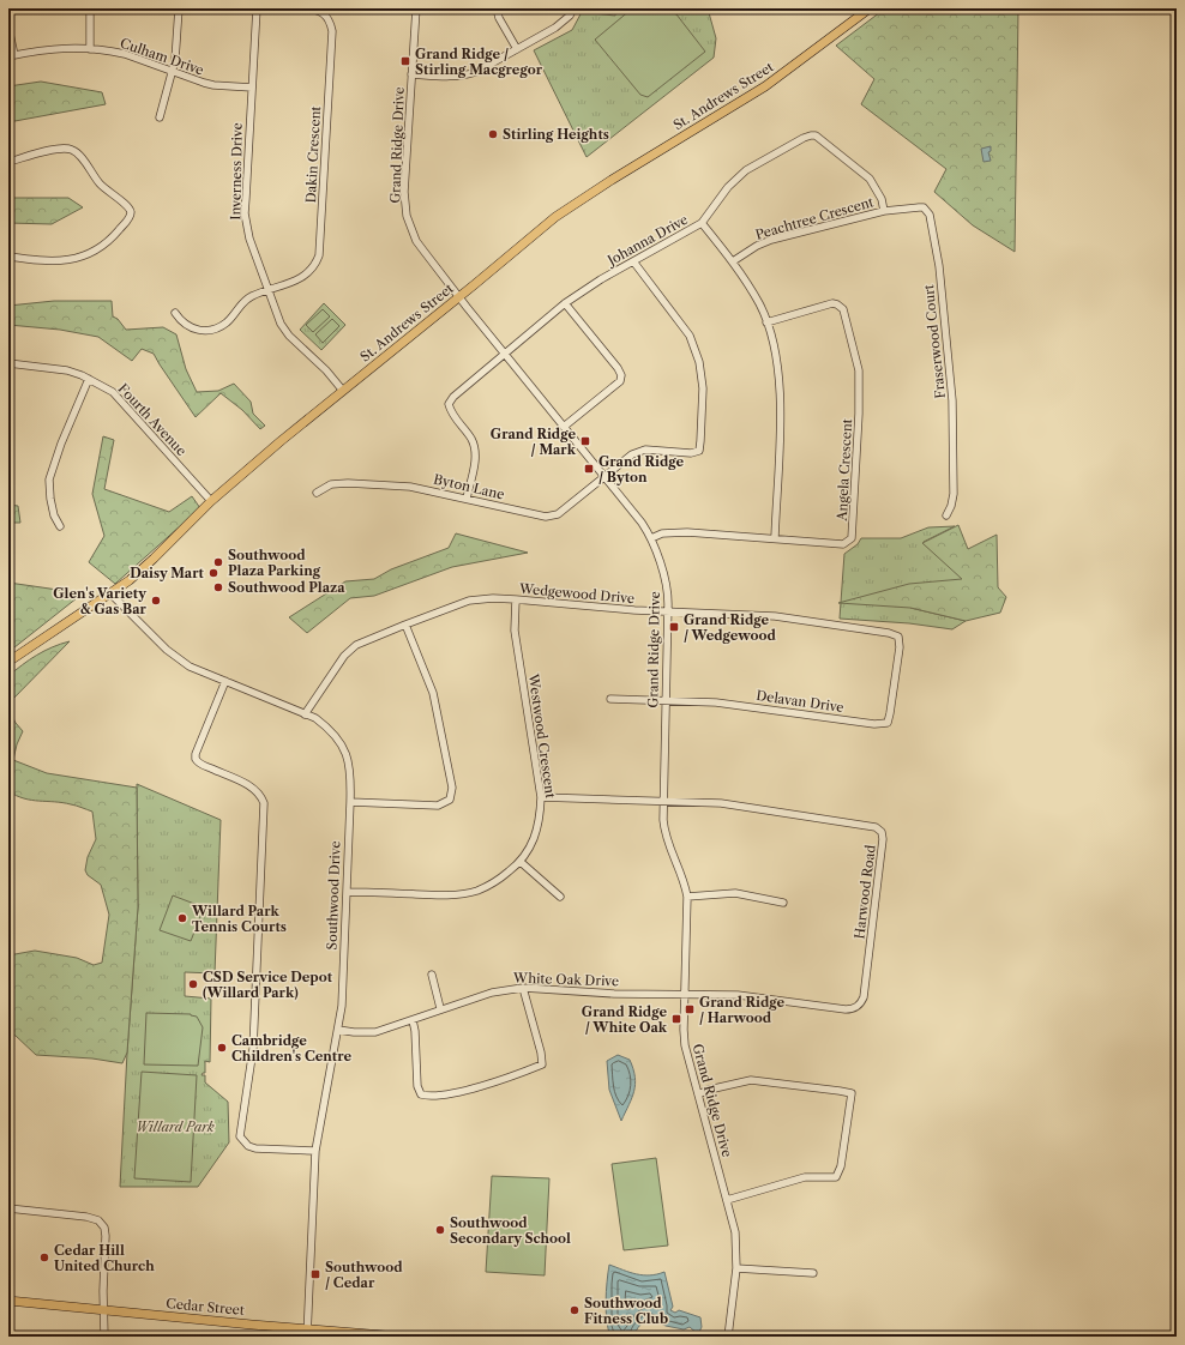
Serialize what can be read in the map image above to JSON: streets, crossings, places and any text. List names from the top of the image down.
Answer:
{
  "streets": {
    "main road": ["St. Andrews Street", "Cedar Street"],
    "street": [
      "Culham Drive",
      "Grand Ridge Drive",
      "Dakin Crescent",
      "Inverness Drive",
      "Peachtree Crescent",
      "Johanna Drive",
      "Fraserwood Court",
      "Fourth Avenue",
      "Angela Crescent",
      "Byton Lane",
      "Wedgewood Drive",
      "Delavan Drive",
      "Westwood Crescent",
      "Harwood Road",
      "Southwood Drive",
      "White Oak Drive"
    ]
  },
  "crossings": [
    ["Culham Drive", "Inverness Drive"],
    ["St. Andrews Street", "Grand Ridge Drive"],
    ["St. Andrews Street", "Inverness Drive"],
    ["St. Andrews Street", "Fourth Avenue"],
    ["St. Andrews Street", "Southwood Drive"],
    ["Grand Ridge Drive", "Johanna Drive"],
    ["Grand Ridge Drive", "Angela Crescent"],
    ["Grand Ridge Drive", "Byton Lane"],
    ["Grand Ridge Drive", "Wedgewood Drive"],
    ["Grand Ridge Drive", "Delavan Drive"],
    ["Grand Ridge Drive", "Harwood Road"],
    ["Grand Ridge Drive", "White Oak Drive"],
    ["Dakin Crescent", "Inverness Drive"],
    ["Peachtree Crescent", "Johanna Drive"],
    ["Peachtree Crescent", "Fraserwood Court"],
    ["Johanna Drive", "Angela Crescent"],
    ["Johanna Drive", "Byton Lane"],
    ["Wedgewood Drive", "Delavan Drive"],
    ["Wedgewood Drive", "Westwood Crescent"],
    ["Wedgewood Drive", "Southwood Drive"],
    ["Westwood Crescent", "Harwood Road"],
    ["Westwood Crescent", "Southwood Drive"],
    ["Harwood Road", "White Oak Drive"],
    ["Southwood Drive", "White Oak Drive"],
    ["Southwood Drive", "Cedar Street"]
  ],
  "parks": ["Willard Park"],
  "places": {
    "transit": [
      "Grand Ridge / Stirling Macgregor",
      "Grand Ridge / Mark",
      "Grand Ridge / Byton",
      "Grand Ridge / Wedgewood",
      "Grand Ridge / Harwood",
      "Grand Ridge / White Oak",
      "Southwood / Cedar"
    ],
    "other": [
      "Stirling Heights",
      "Southwood Plaza Parking",
      "Daisy Mart",
      "Southwood Plaza",
      "Glen's Variety & Gas Bar",
      "Willard Park Tennis Courts",
      "CSD Service Depot (Willard Park)",
      "Cambridge Children's Centre",
      "Southwood Secondary School",
      "Cedar Hill United Church",
      "Southwood Fitness Club"
    ]
  }
}
